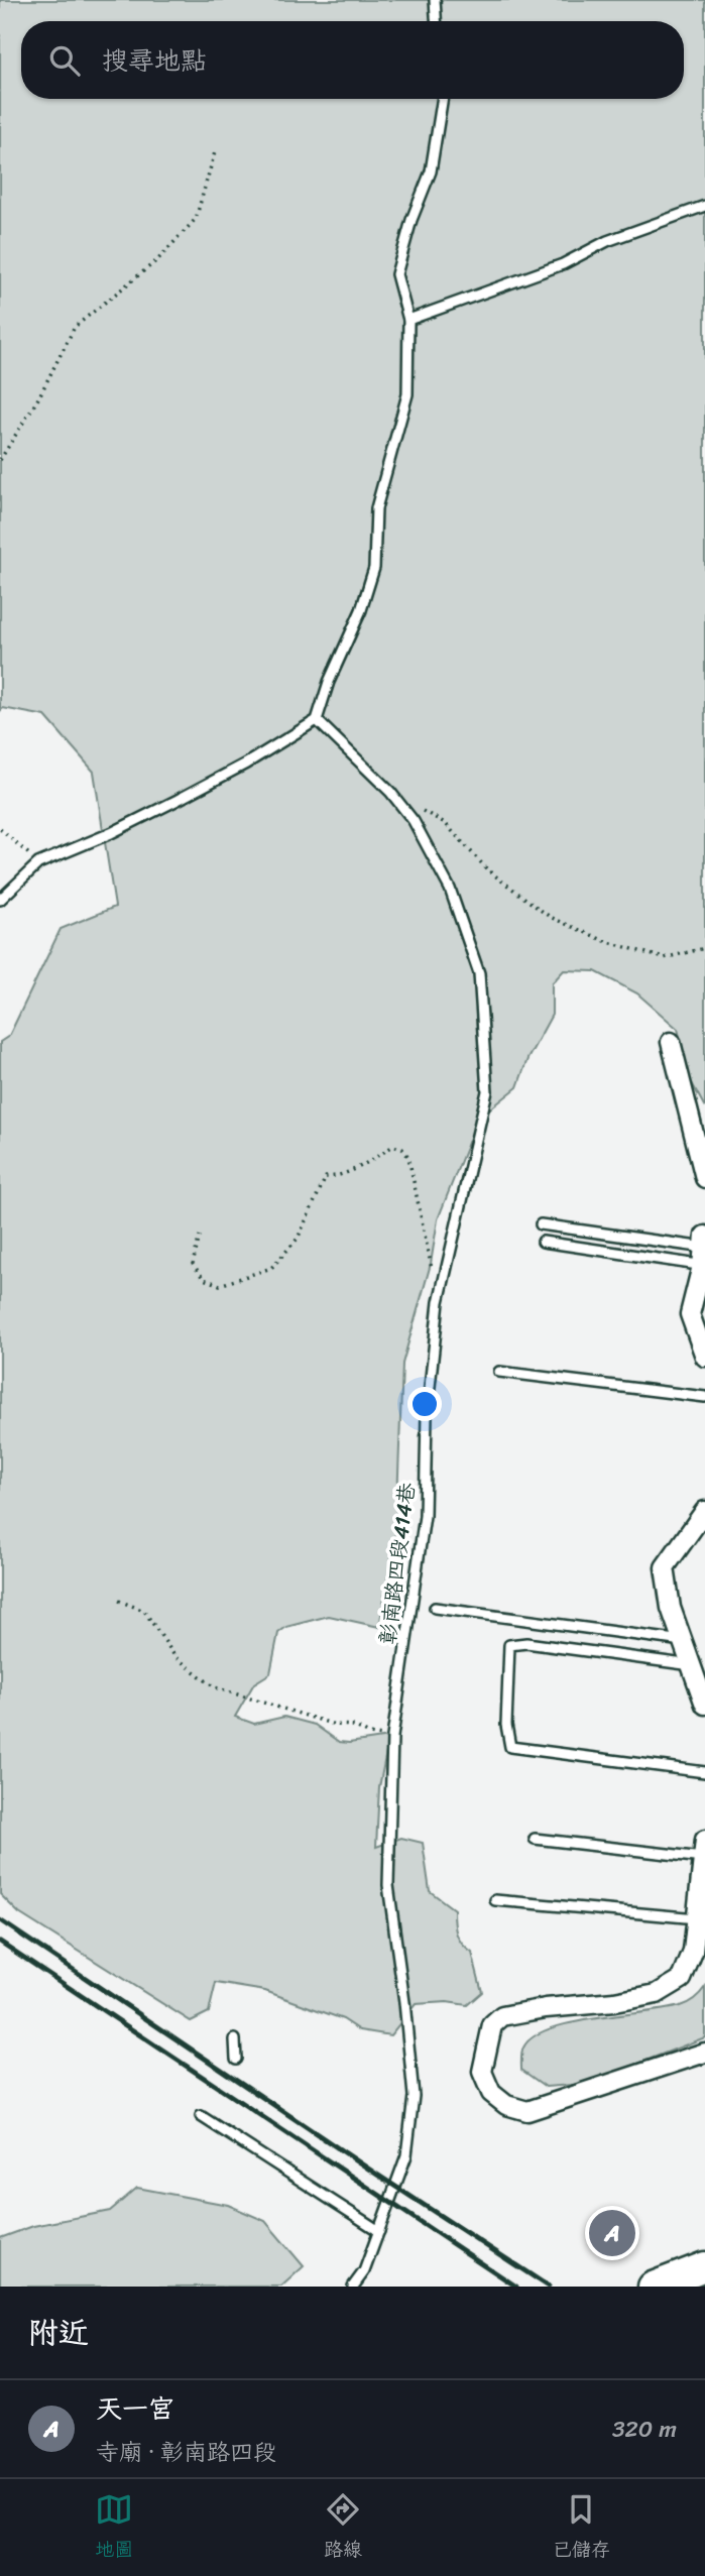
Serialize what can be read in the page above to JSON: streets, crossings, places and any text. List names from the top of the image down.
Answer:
{
  "streets": {
    "lane": ["彰南路四段414巷"]
  },
  "page": {
    "search": "搜尋地點",
    "pins": "A",
    "heading": "附近",
    "list": [
      {
        "mark": "A",
        "name": "天一宮",
        "note": "寺廟 · 彰南路四段",
        "value": "320 m"
      }
    ],
    "nav": ["地圖", "路線", "已儲存"]
  }
}
